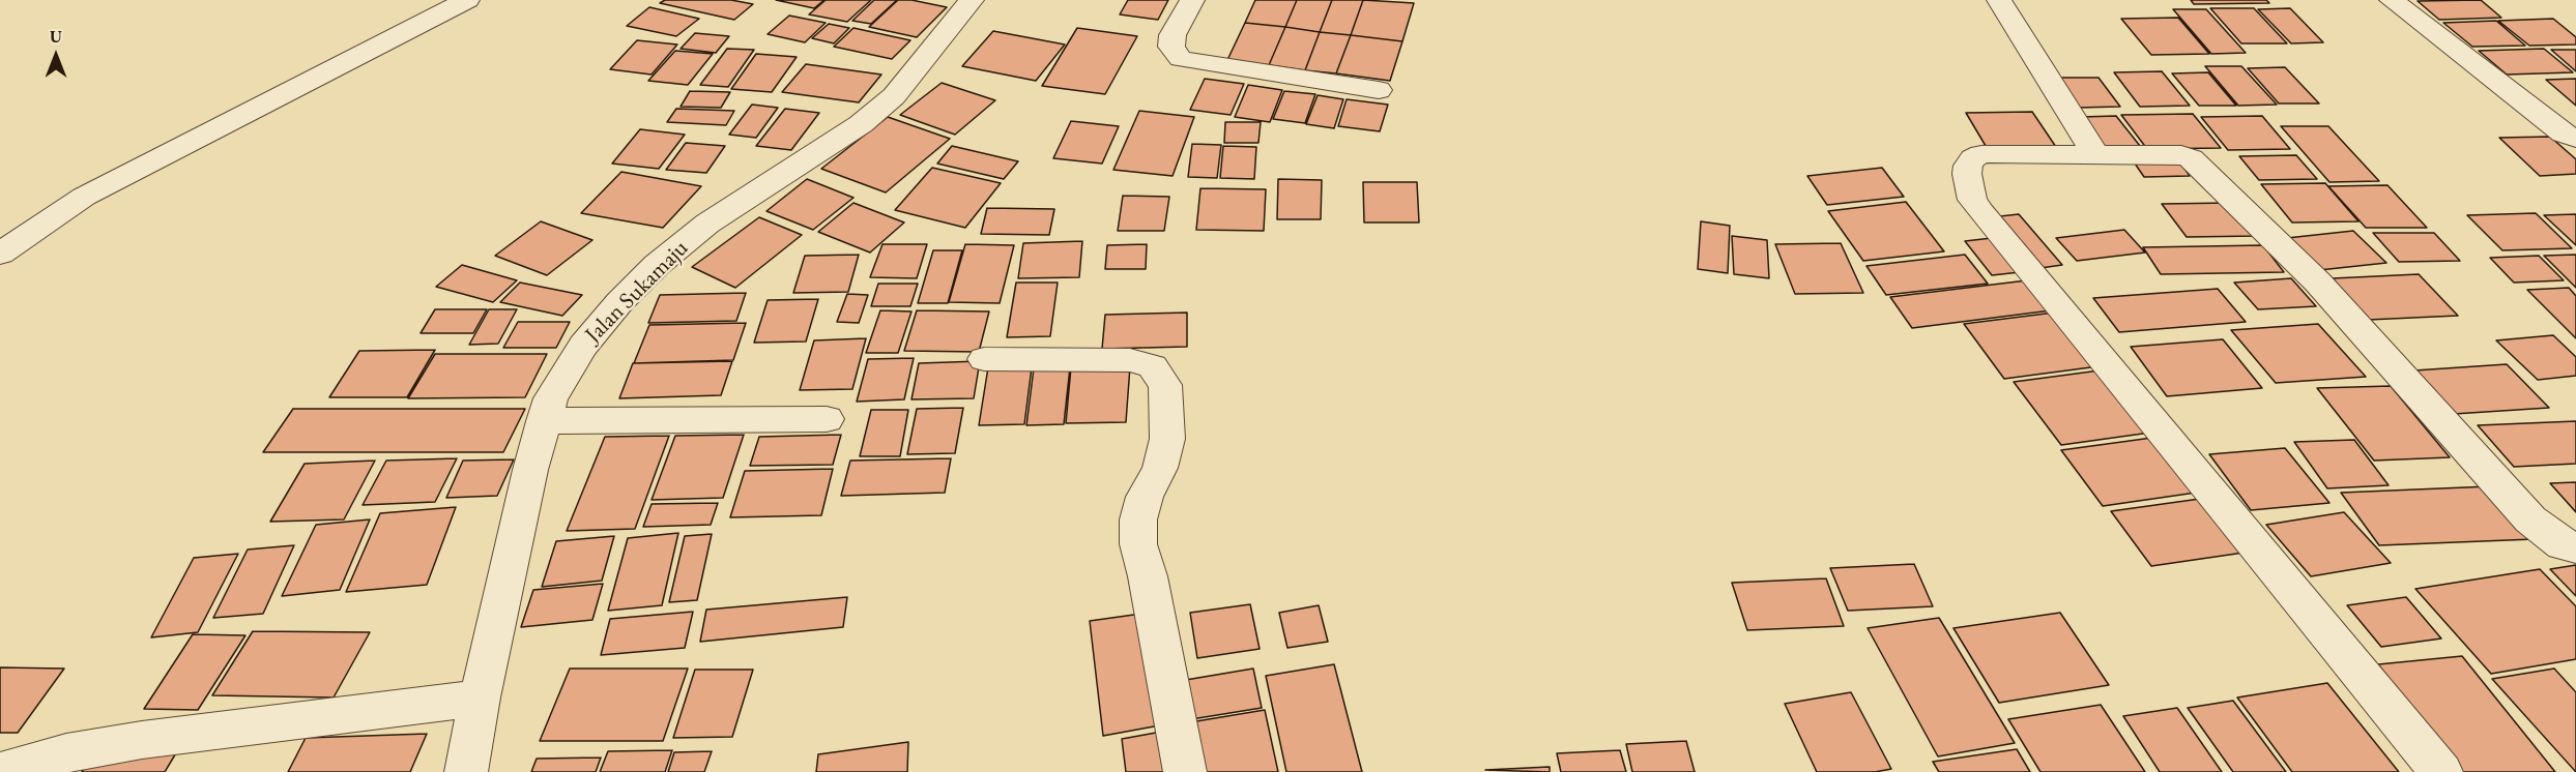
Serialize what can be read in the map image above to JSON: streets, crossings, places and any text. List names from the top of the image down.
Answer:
{
  "streets": {
    "street": ["Jalan Sukamaju"]
  },
  "north": "top"
}
